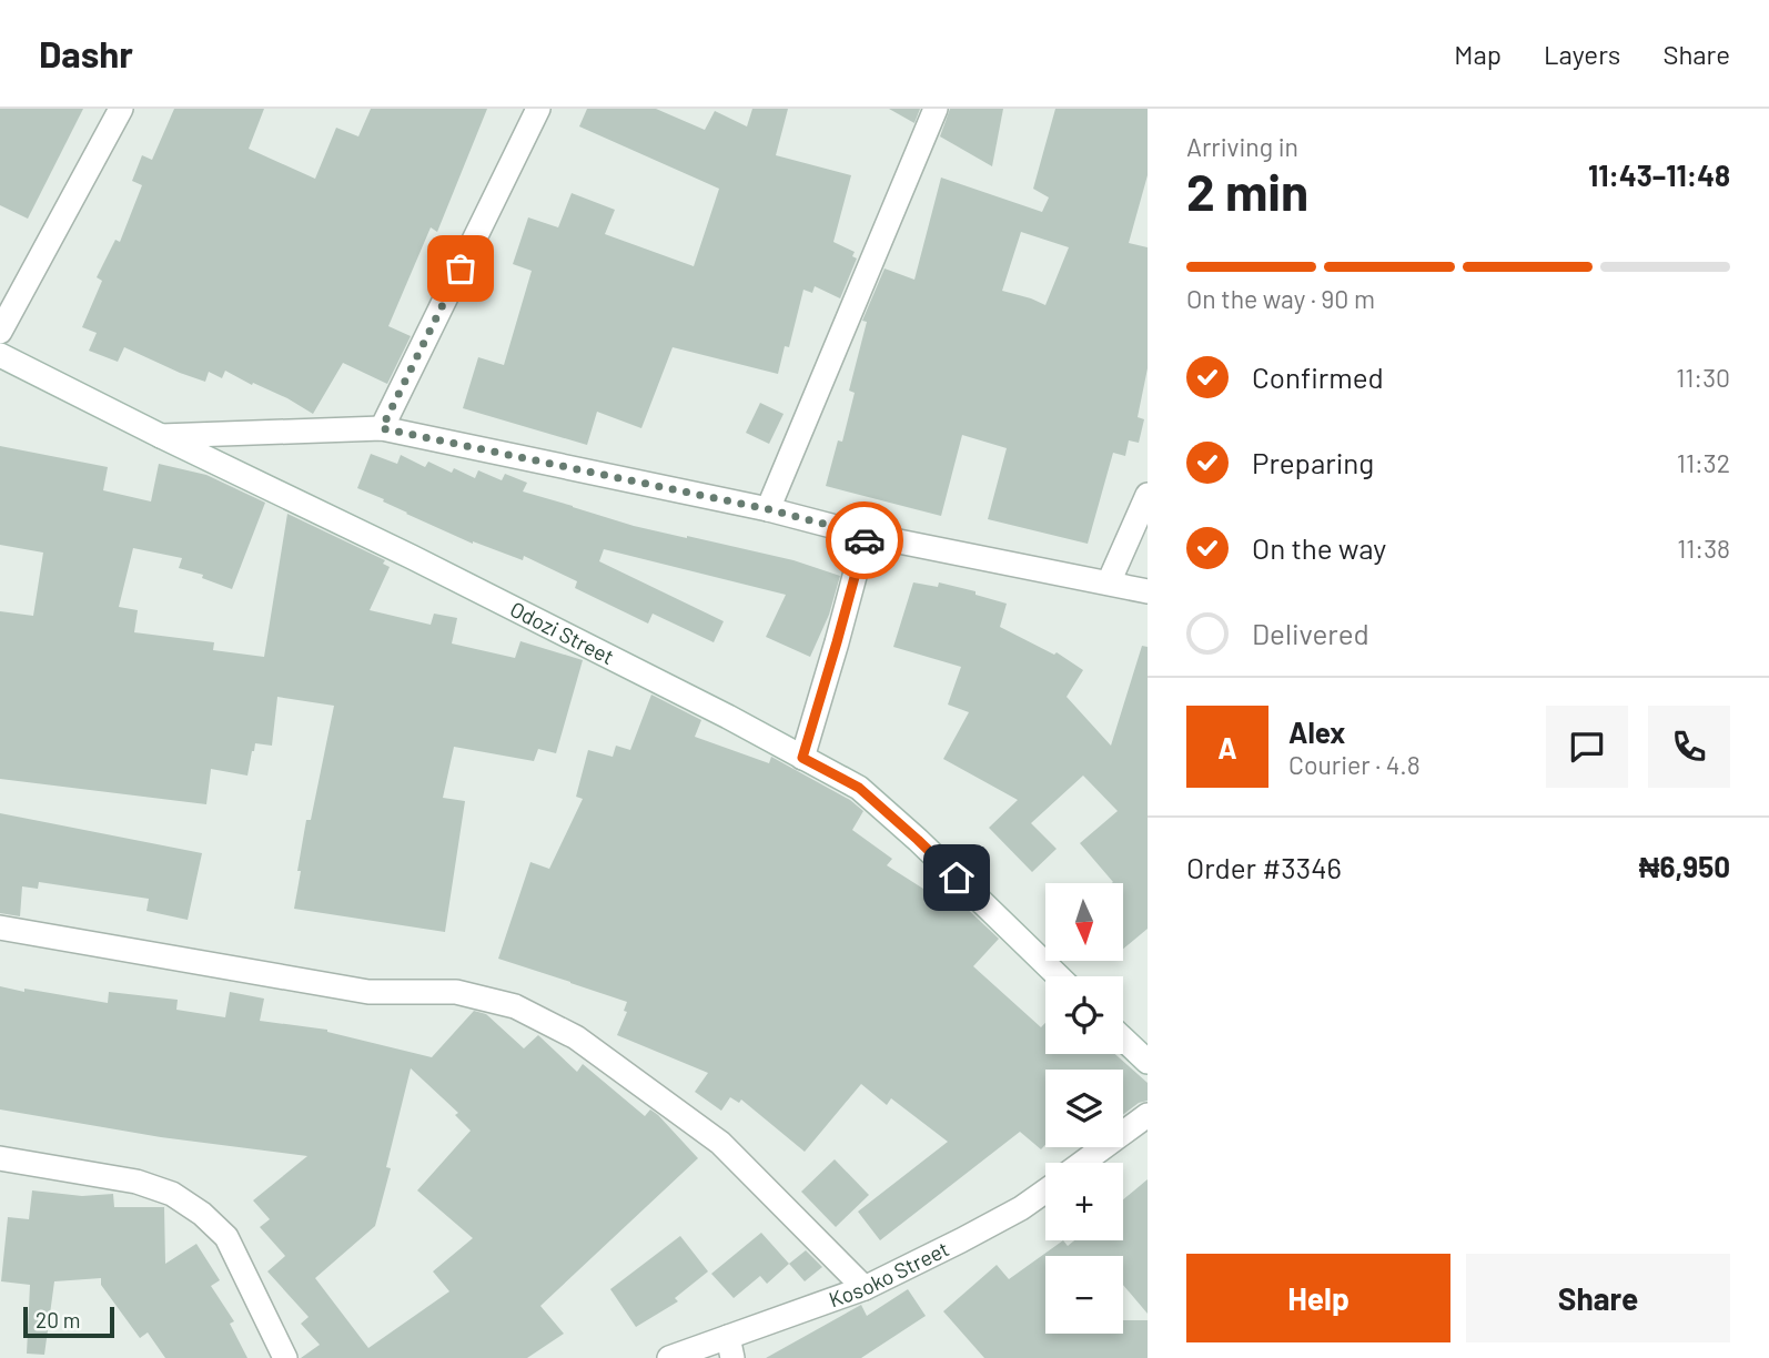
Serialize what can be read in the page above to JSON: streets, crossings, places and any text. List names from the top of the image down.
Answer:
{
  "streets": {
    "street": ["Odozi Street", "Kosoko Street"]
  },
  "scale_bar": "20 m",
  "north": "bottom",
  "page": {
    "header": "Dashr",
    "nav": ["Map", "Layers", "Share"],
    "heading": ["2 min", "Arriving in", "11:43–11:48"],
    "panel": [
      "Alex",
      "Courier · 4.8",
      "Order #3346",
      "₦6,950"
    ],
    "bar": "On the way · 90 m",
    "list": [
      ["Confirmed", "11:30"],
      ["Preparing", "11:32"],
      ["On the way", "11:38"],
      "Delivered"
    ],
    "round": "A",
    "map_buttons": ["+", "−"],
    "buttons": ["Help", "Share"],
    "scale": "20 m"
  }
}
